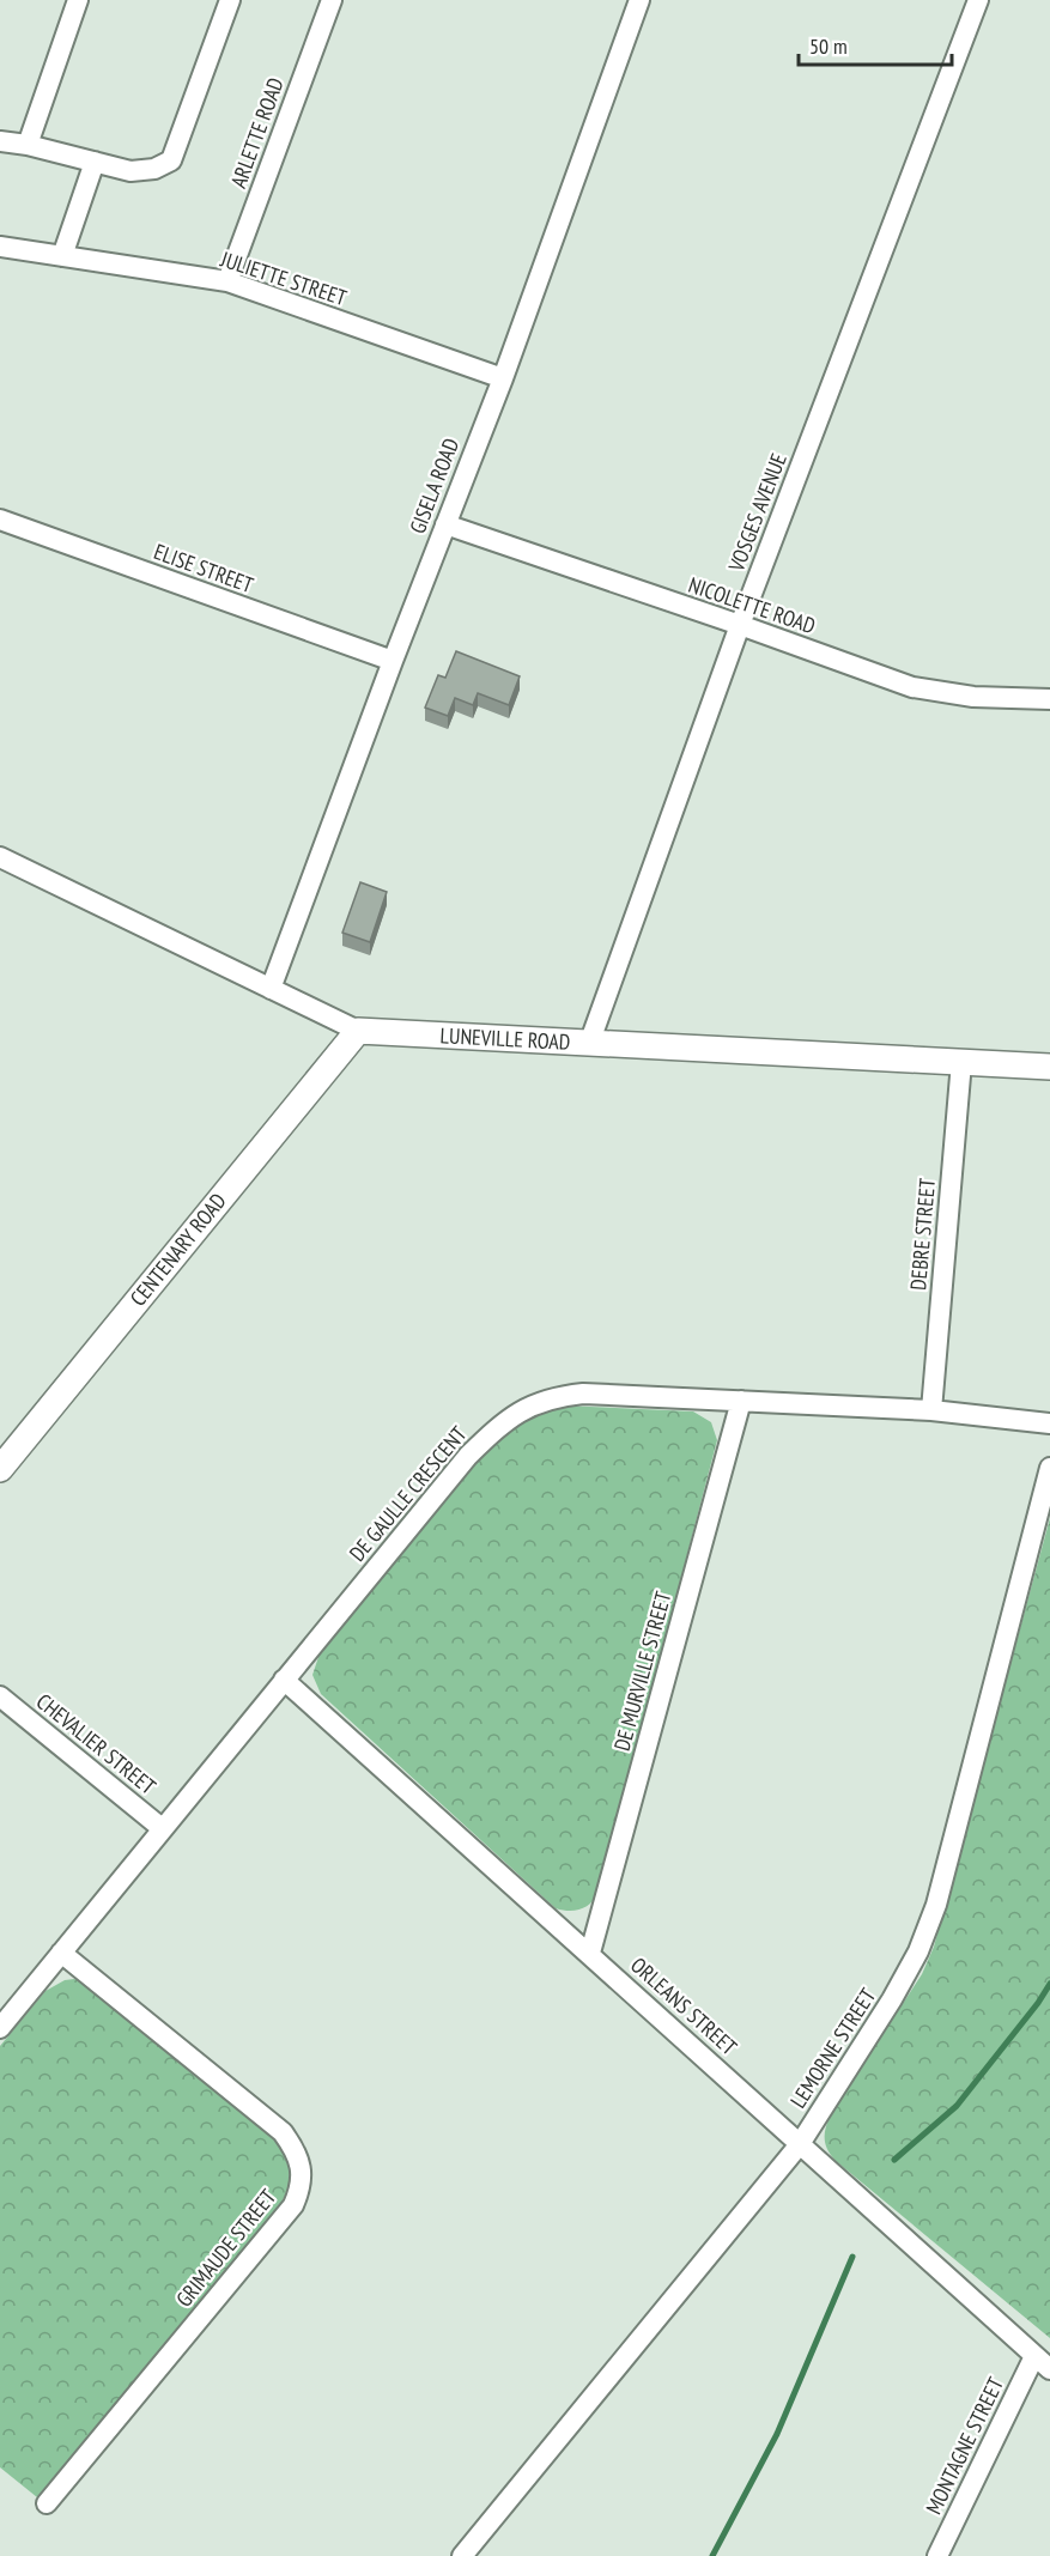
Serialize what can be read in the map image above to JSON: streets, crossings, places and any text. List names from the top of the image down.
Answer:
{
  "streets": {
    "street": [
      "ARLETTE ROAD",
      "JULIETTE STREET",
      "GISELA ROAD",
      "VOSGES AVENUE",
      "ELISE STREET",
      "NICOLETTE ROAD",
      "LUNEVILLE ROAD",
      "DEBRE STREET",
      "CENTENARY ROAD",
      "DE GAULLE CRESCENT",
      "DE MURVILLE STREET",
      "CHEVALIER STREET",
      "ORLEANS STREET",
      "LEMORNE STREET",
      "GRIMAUDE STREET",
      "MONTAGNE STREET"
    ]
  },
  "crossings": [
    ["ARLETTE ROAD", "JULIETTE STREET"],
    ["JULIETTE STREET", "GISELA ROAD"],
    ["GISELA ROAD", "ELISE STREET"],
    ["GISELA ROAD", "NICOLETTE ROAD"],
    ["GISELA ROAD", "LUNEVILLE ROAD"],
    ["VOSGES AVENUE", "NICOLETTE ROAD"],
    ["VOSGES AVENUE", "LUNEVILLE ROAD"],
    ["LUNEVILLE ROAD", "DEBRE STREET"],
    ["LUNEVILLE ROAD", "CENTENARY ROAD"],
    ["DEBRE STREET", "DE GAULLE CRESCENT"],
    ["DE GAULLE CRESCENT", "DE MURVILLE STREET"],
    ["DE GAULLE CRESCENT", "CHEVALIER STREET"],
    ["DE GAULLE CRESCENT", "ORLEANS STREET"],
    ["DE GAULLE CRESCENT", "GRIMAUDE STREET"],
    ["DE MURVILLE STREET", "ORLEANS STREET"],
    ["ORLEANS STREET", "LEMORNE STREET"],
    ["ORLEANS STREET", "MONTAGNE STREET"]
  ],
  "scale_bar": "50 m"
}
